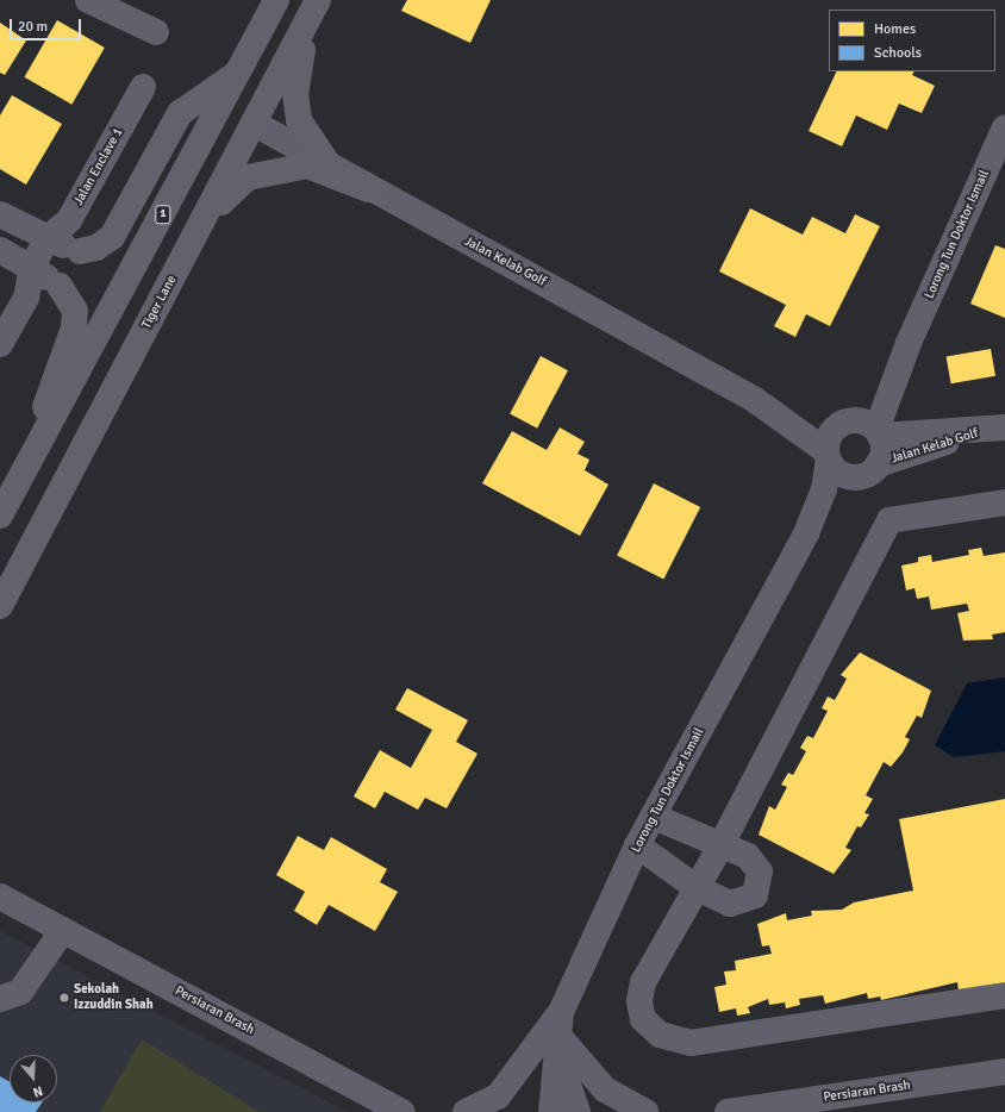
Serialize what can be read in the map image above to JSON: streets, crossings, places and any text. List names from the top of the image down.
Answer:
{
  "streets": {
    "main road": ["1", "Tiger Lane"],
    "street": [
      "Jalan Enclave 1",
      "Lorong Tun Doktor Ismail",
      "Jalan Kelab Golf",
      "Persiaran Brash"
    ]
  },
  "crossings": [
    ["Lorong Tun Doktor Ismail", "Jalan Kelab Golf"],
    ["Jalan Kelab Golf", "Tiger Lane"]
  ],
  "places": ["Sekolah Izzuddin Shah"],
  "legend": ["Homes", "Schools"],
  "scale_bar": "20 m",
  "north": "bottom"
}
